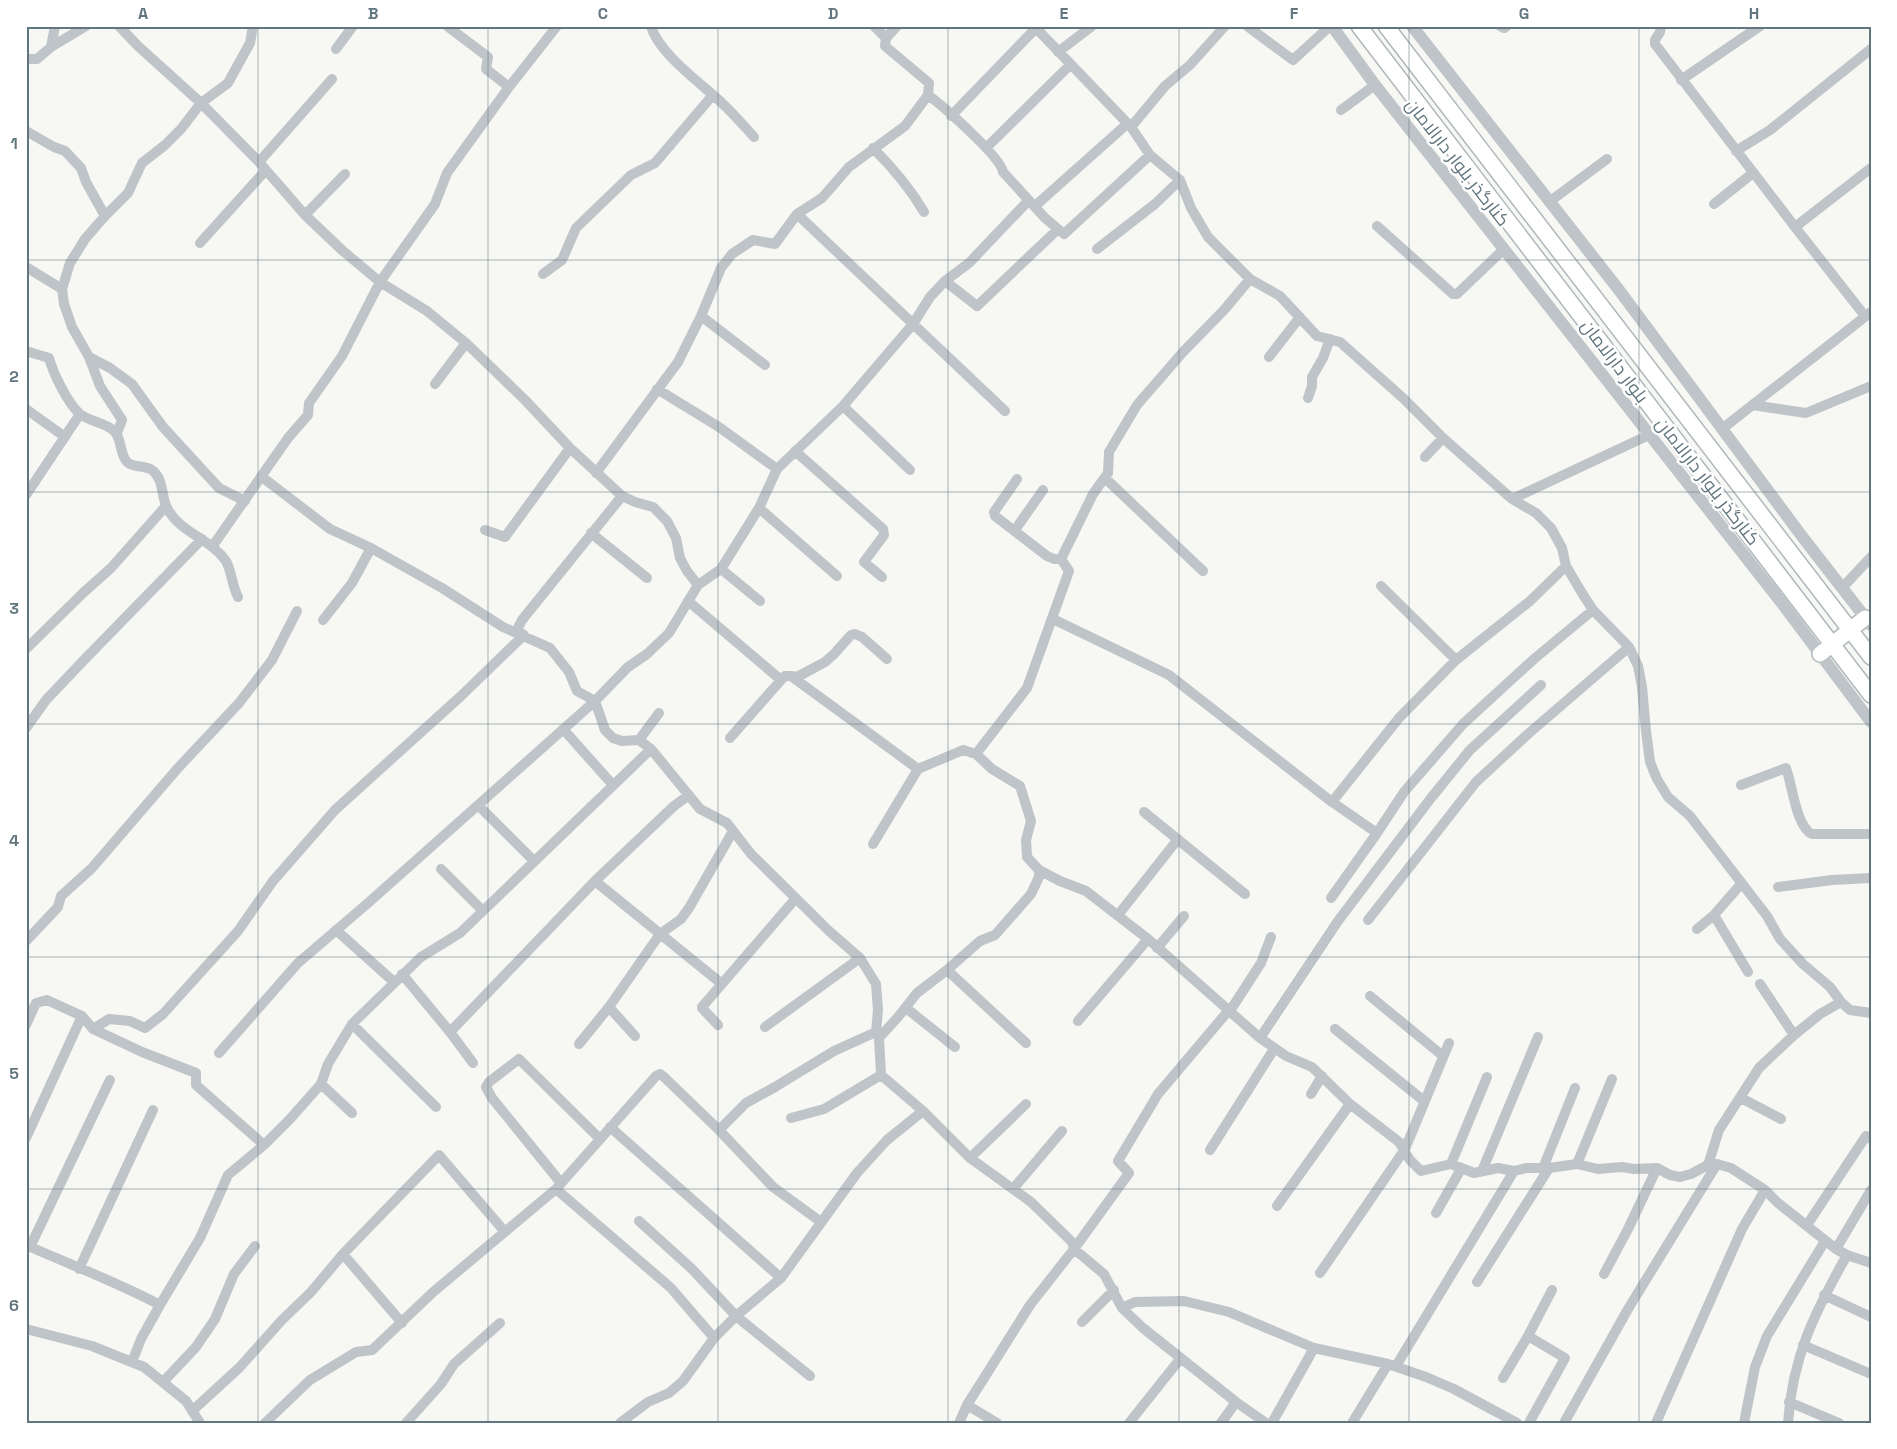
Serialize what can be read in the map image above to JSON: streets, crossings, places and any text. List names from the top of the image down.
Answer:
{
  "streets": {
    "main road": ["بلوار دارالامان"],
    "street": ["کنارگذر بلوار دارالامان"]
  },
  "grid": {
    "columns": [
      "A",
      "B",
      "C",
      "D",
      "E",
      "F",
      "G",
      "H"
    ],
    "rows": [
      "1",
      "2",
      "3",
      "4",
      "5",
      "6"
    ]
  }
}
